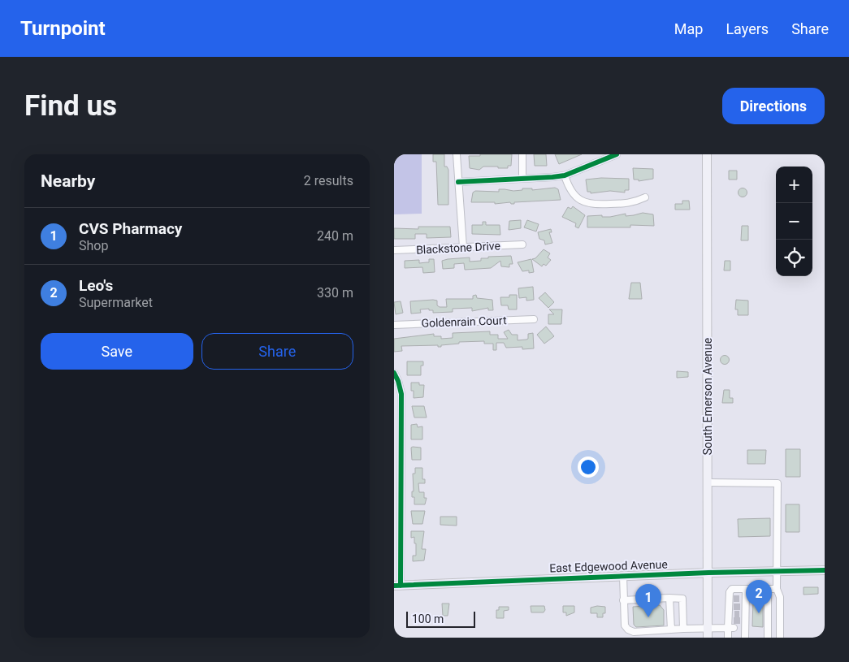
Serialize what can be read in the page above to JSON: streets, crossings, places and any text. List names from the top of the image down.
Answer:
{
  "streets": {
    "main road": ["South Emerson Avenue", "East Edgewood Avenue"],
    "street": ["Blackstone Drive", "Goldenrain Court"]
  },
  "crossings": [
    ["South Emerson Avenue", "East Edgewood Avenue"]
  ],
  "scale_bar": "100 m",
  "page": {
    "header": "Turnpoint",
    "nav": ["Map", "Layers", "Share"],
    "buttons": [
      "Directions",
      ["Save", "Share"]
    ],
    "title": "Find us",
    "heading": ["Nearby", "2 results"],
    "map_buttons": ["+", "−"],
    "list": [
      {
        "mark": "1",
        "name": "CVS Pharmacy",
        "note": "Shop",
        "value": "240 m"
      },
      {
        "mark": "2",
        "name": "Leo's",
        "note": "Supermarket",
        "value": "330 m"
      }
    ],
    "pins": ["2", "1"],
    "scale": "100 m"
  }
}
